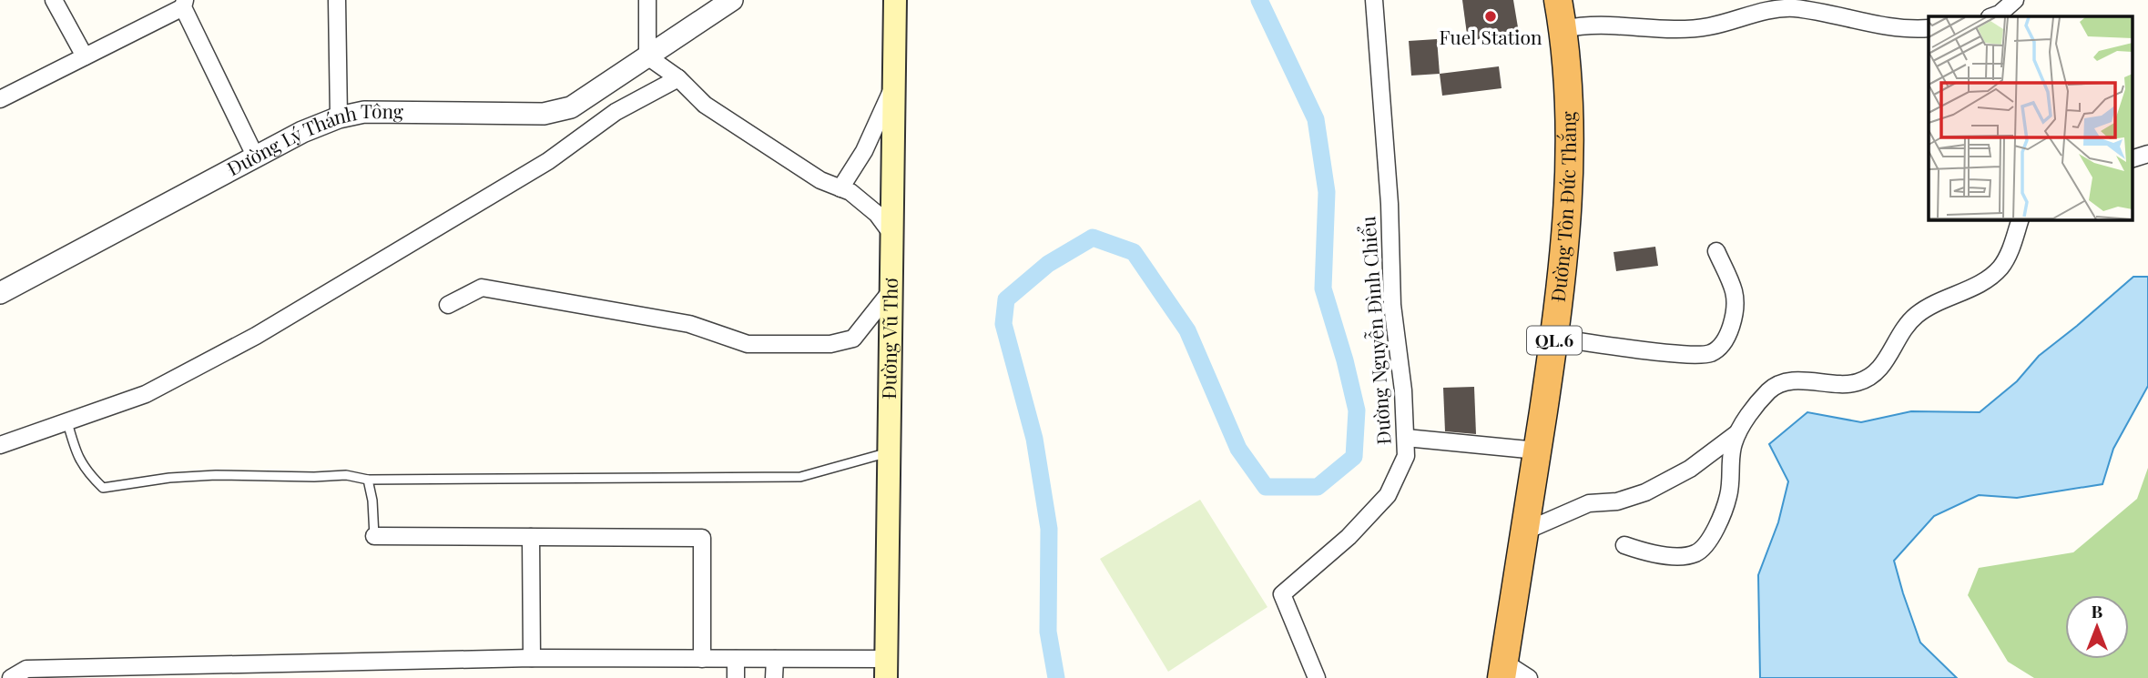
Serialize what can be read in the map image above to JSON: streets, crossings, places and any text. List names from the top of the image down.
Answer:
{
  "streets": {
    "highway": ["Đường Tôn Đức Thắng", "QL.6"],
    "main road": ["Đường Vũ Thơ"],
    "street": ["Đường Lý Thánh Tông", "Đường Nguyễn Đình Chiểu"]
  },
  "places": ["Fuel Station"],
  "north": "top"
}
